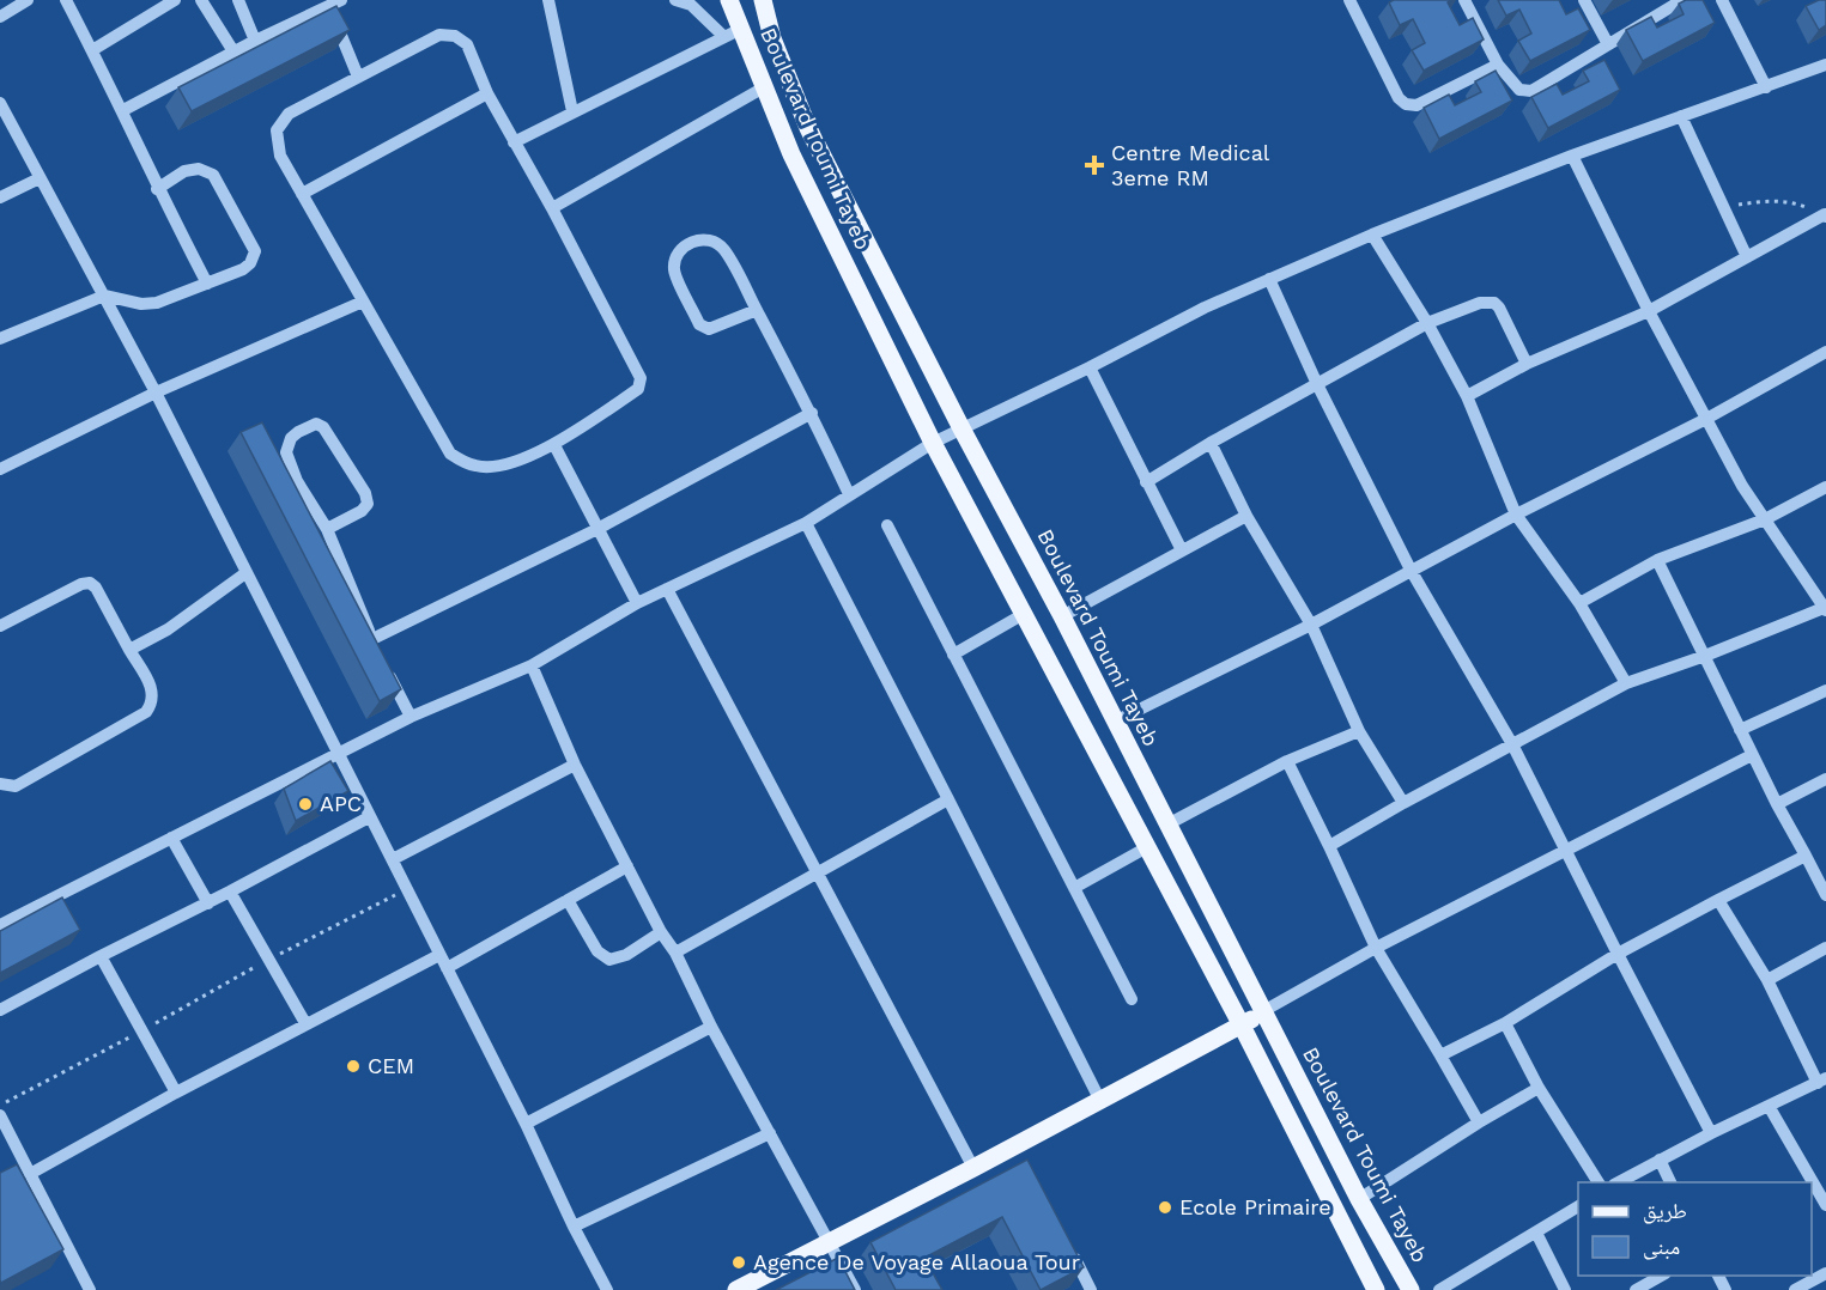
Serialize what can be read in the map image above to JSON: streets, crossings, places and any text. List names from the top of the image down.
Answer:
{
  "streets": {
    "main road": ["Boulevard Toumi Tayeb"]
  },
  "places": {
    "health": ["Centre Medical 3eme RM"],
    "other": [
      "APC",
      "CEM",
      "Ecole Primaire",
      "Agence De Voyage Allaoua Tour"
    ]
  },
  "legend": ["طريق", "مبنى"]
}
